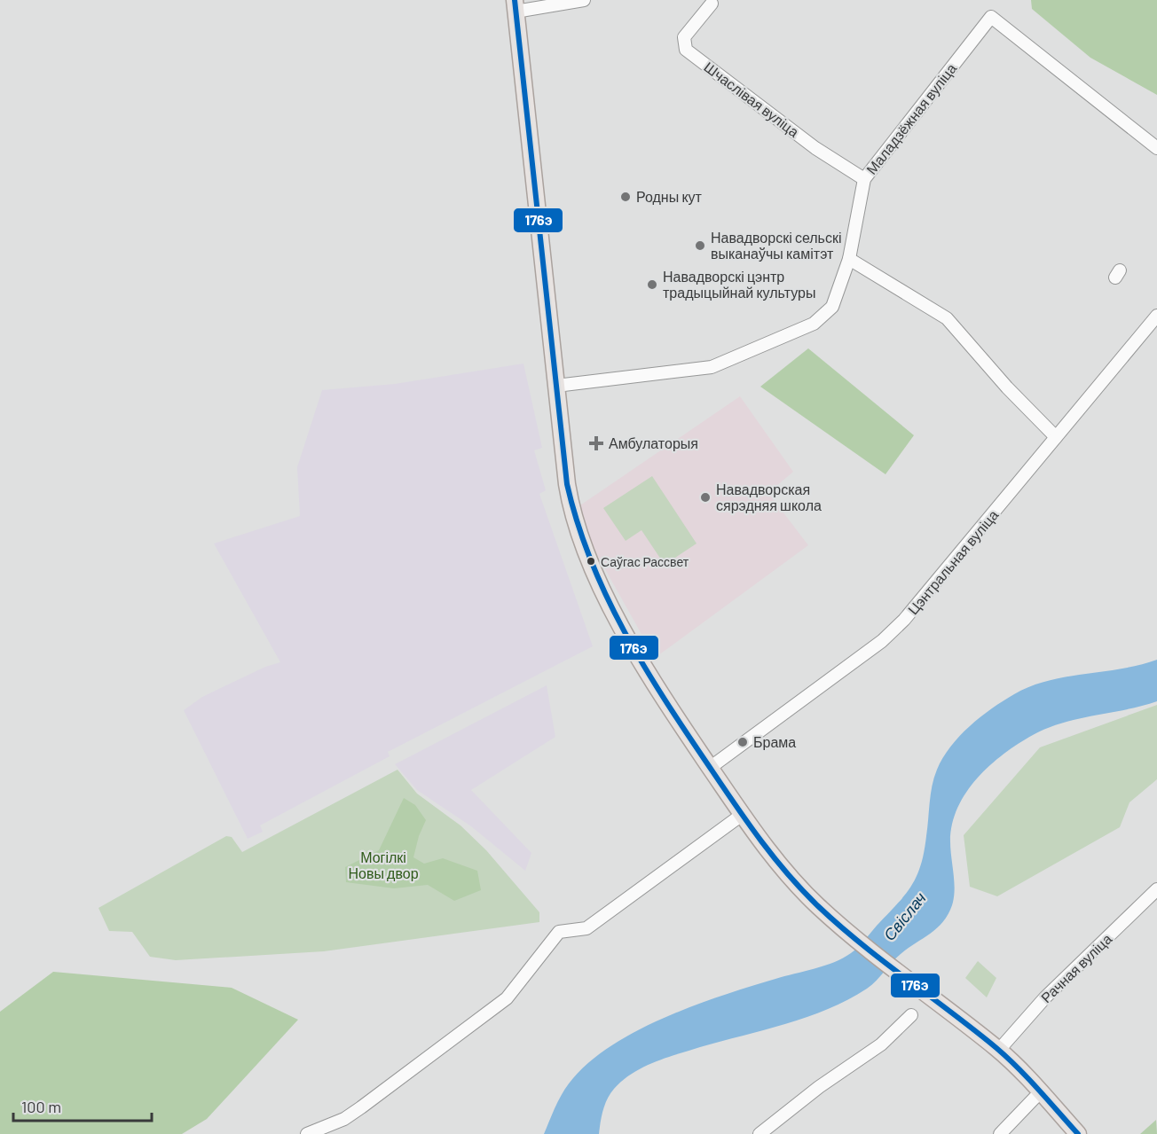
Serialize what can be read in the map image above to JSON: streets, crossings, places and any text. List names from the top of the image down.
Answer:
{
  "streets": {
    "street": [
      "Шчаслівая вуліца",
      "Маладзёжная вуліца",
      "Цэнтральная вуліца",
      "Рачная вуліца"
    ]
  },
  "crossings": [
    ["Шчаслівая вуліца", "Маладзёжная вуліца"]
  ],
  "water": ["Свіслач"],
  "parks": ["Могілкі Новы двор"],
  "places": {
    "other": [
      "Родны кут",
      "Навадворскі сельскі выканаўчы камітэт",
      "Навадворскі цэнтр традыцыйнай культуры",
      "Навадворская сярэдняя школа",
      "Саўгас Рассвет",
      "Брама"
    ],
    "health": ["Амбулаторыя"]
  },
  "lines": ["transit line 176э"],
  "scale_bar": "100 m"
}
